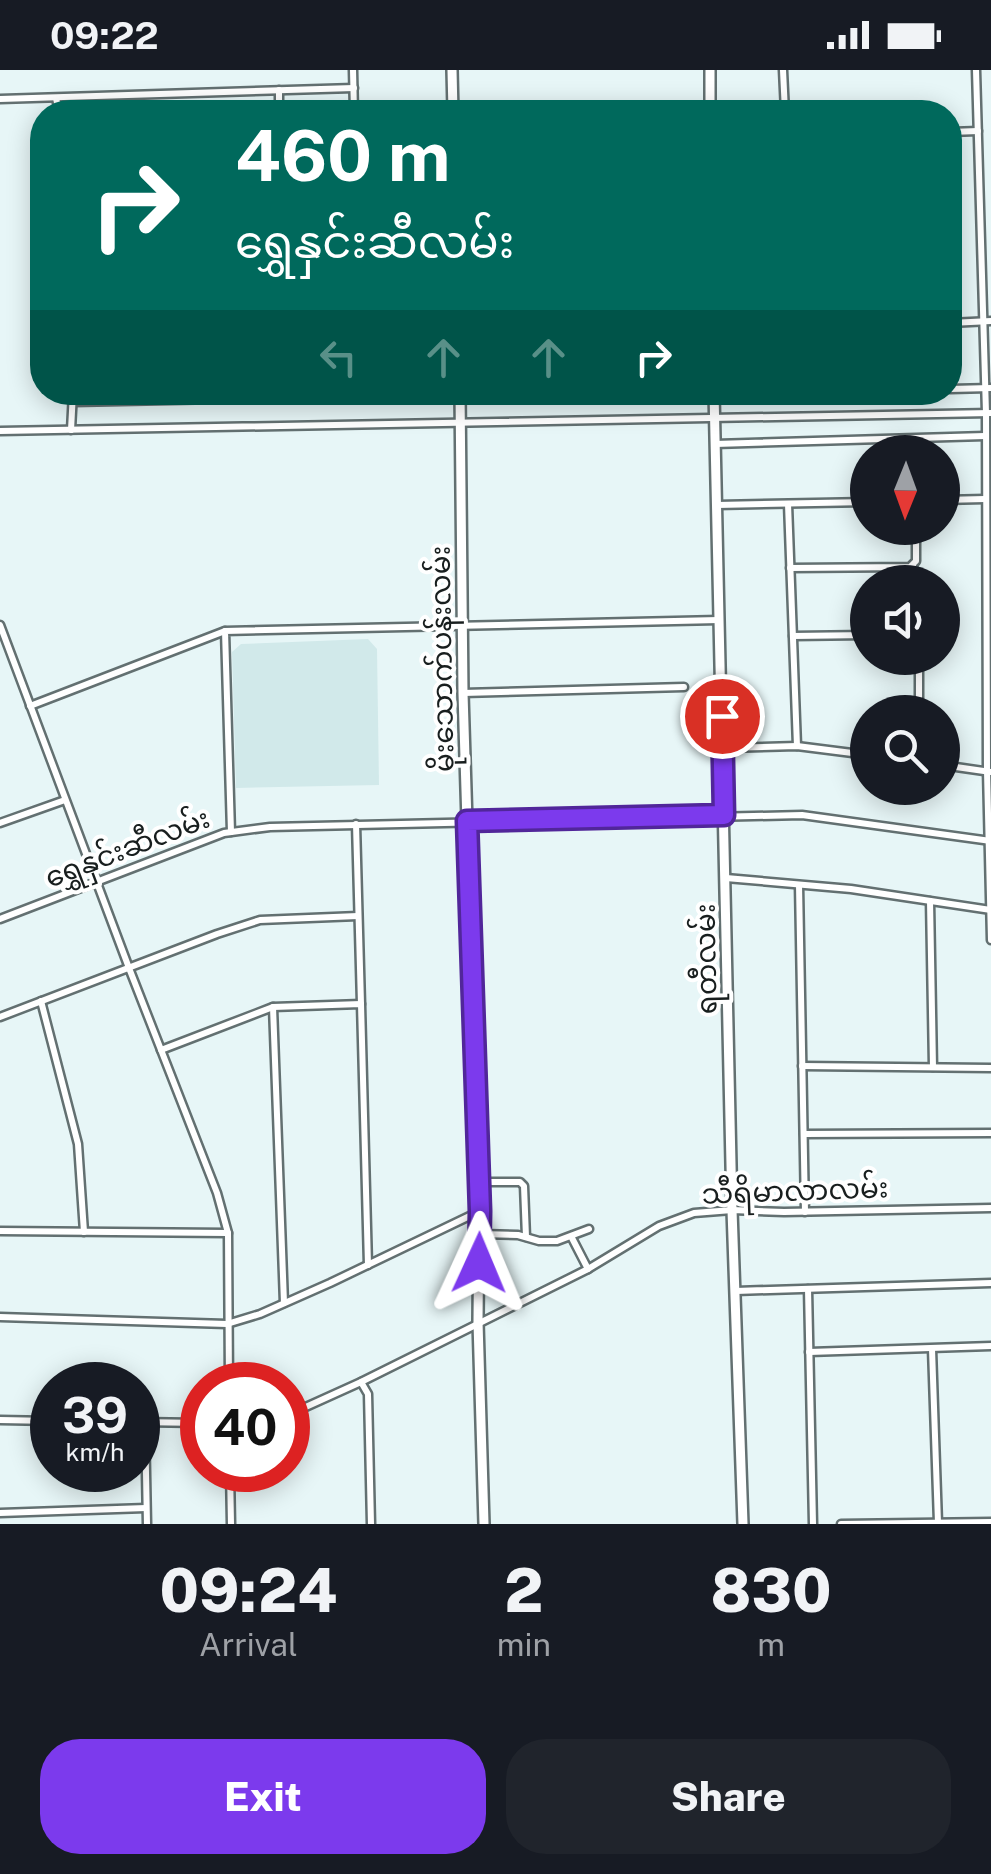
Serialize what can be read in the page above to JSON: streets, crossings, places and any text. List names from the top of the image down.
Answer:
{
  "streets": {
    "street": [
      "မိုးသောက်ပန်းလမ်း",
      "ရွှေနှင်းဆီလမ်း",
      "ရတီလမ်း",
      "သီရိမာလာလမ်း"
    ]
  },
  "crossings": [
    ["မိုးသောက်ပန်းလမ်း", "ရွှေနှင်းဆီလမ်း"],
    ["မိုးသောက်ပန်းလမ်း", "သီရိမာလာလမ်း"],
    ["ရွှေနှင်းဆီလမ်း", "ရတီလမ်း"],
    ["ရတီလမ်း", "သီရိမာလာလမ်း"]
  ],
  "north": "bottom",
  "page": {
    "status": "09:22",
    "turn": ["460 m", "ရွှေနှင်းဆီလမ်း"],
    "speed": "39 km/h",
    "limit": "40",
    "eta": [
      "09:24",
      "Arrival",
      "2",
      "min",
      "830",
      "m"
    ],
    "buttons": ["Exit", "Share"]
  }
}
